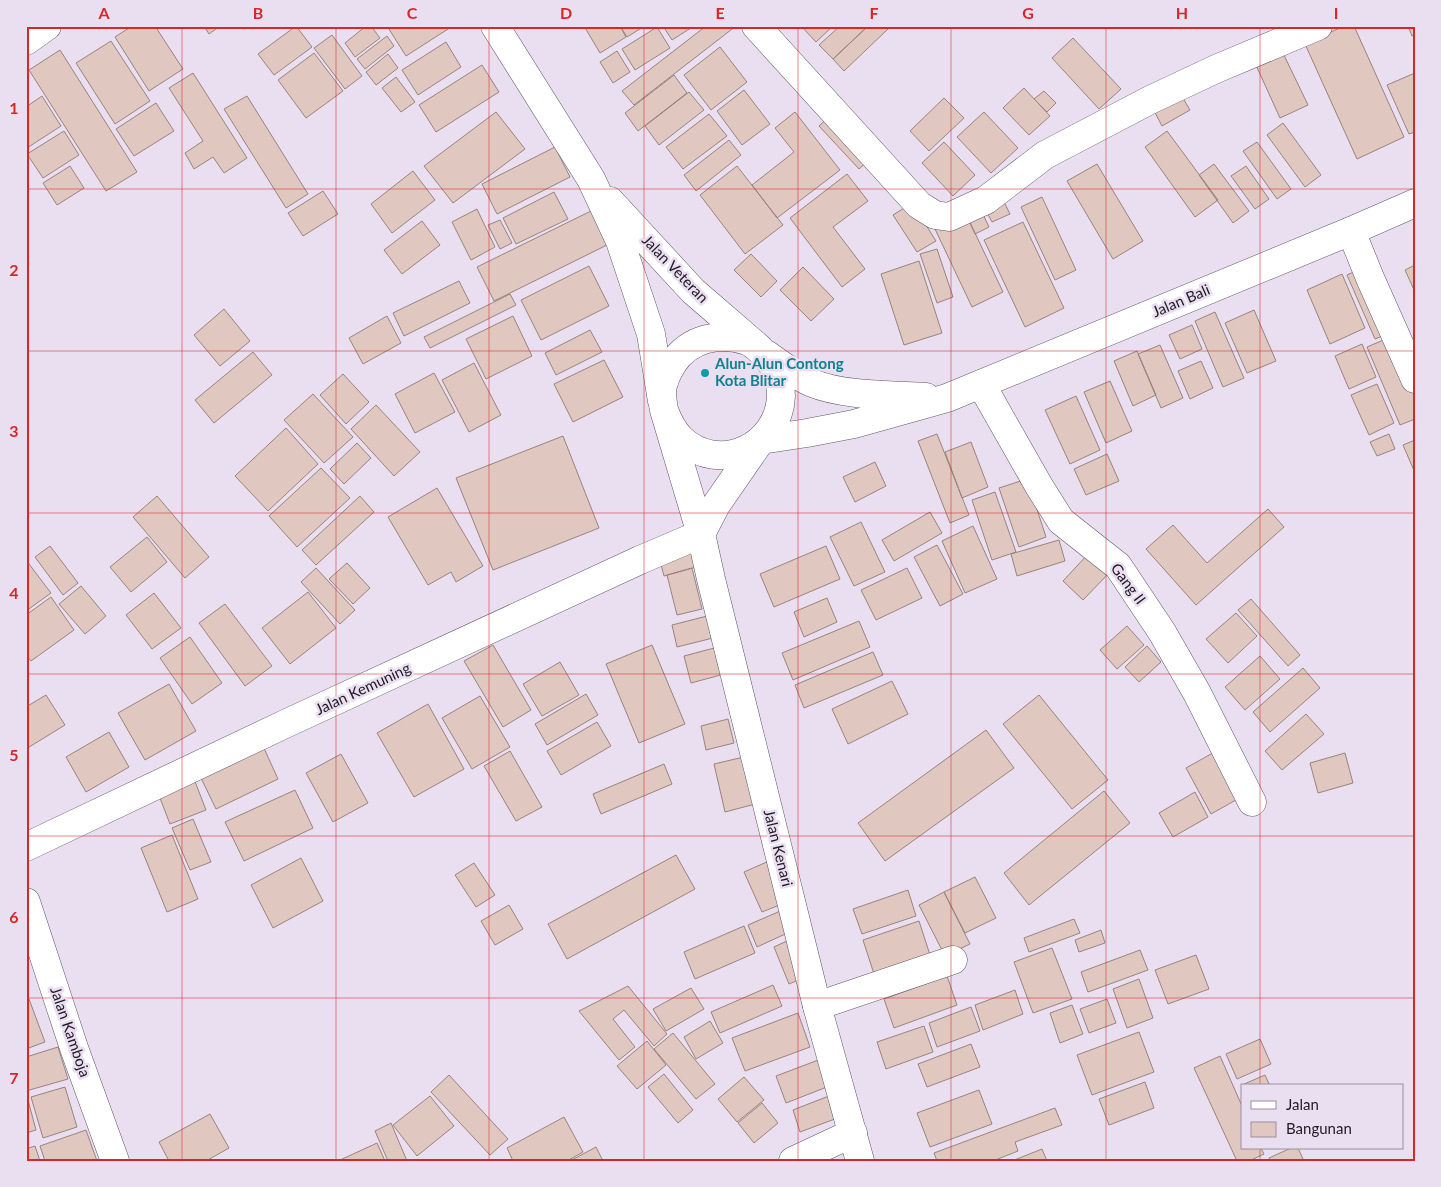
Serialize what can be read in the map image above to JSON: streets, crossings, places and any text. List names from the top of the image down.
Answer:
{
  "streets": {
    "main road": [
      "Jalan Veteran",
      "Jalan Bali",
      "Gang II",
      "Jalan Kemuning",
      "Jalan Kenari",
      "Jalan Kamboja"
    ]
  },
  "crossings": [
    ["Jalan Veteran", "Jalan Bali"],
    ["Jalan Veteran", "Jalan Kenari"],
    ["Jalan Bali", "Gang II"],
    ["Jalan Bali", "Jalan Kenari"],
    ["Jalan Kemuning", "Jalan Kenari"]
  ],
  "places": ["Alun-Alun Contong Kota Blitar"],
  "legend": ["Jalan", "Bangunan"],
  "grid": {
    "columns": [
      "A",
      "B",
      "C",
      "D",
      "E",
      "F",
      "G",
      "H",
      "I"
    ],
    "rows": [
      "1",
      "2",
      "3",
      "4",
      "5",
      "6",
      "7"
    ]
  }
}
